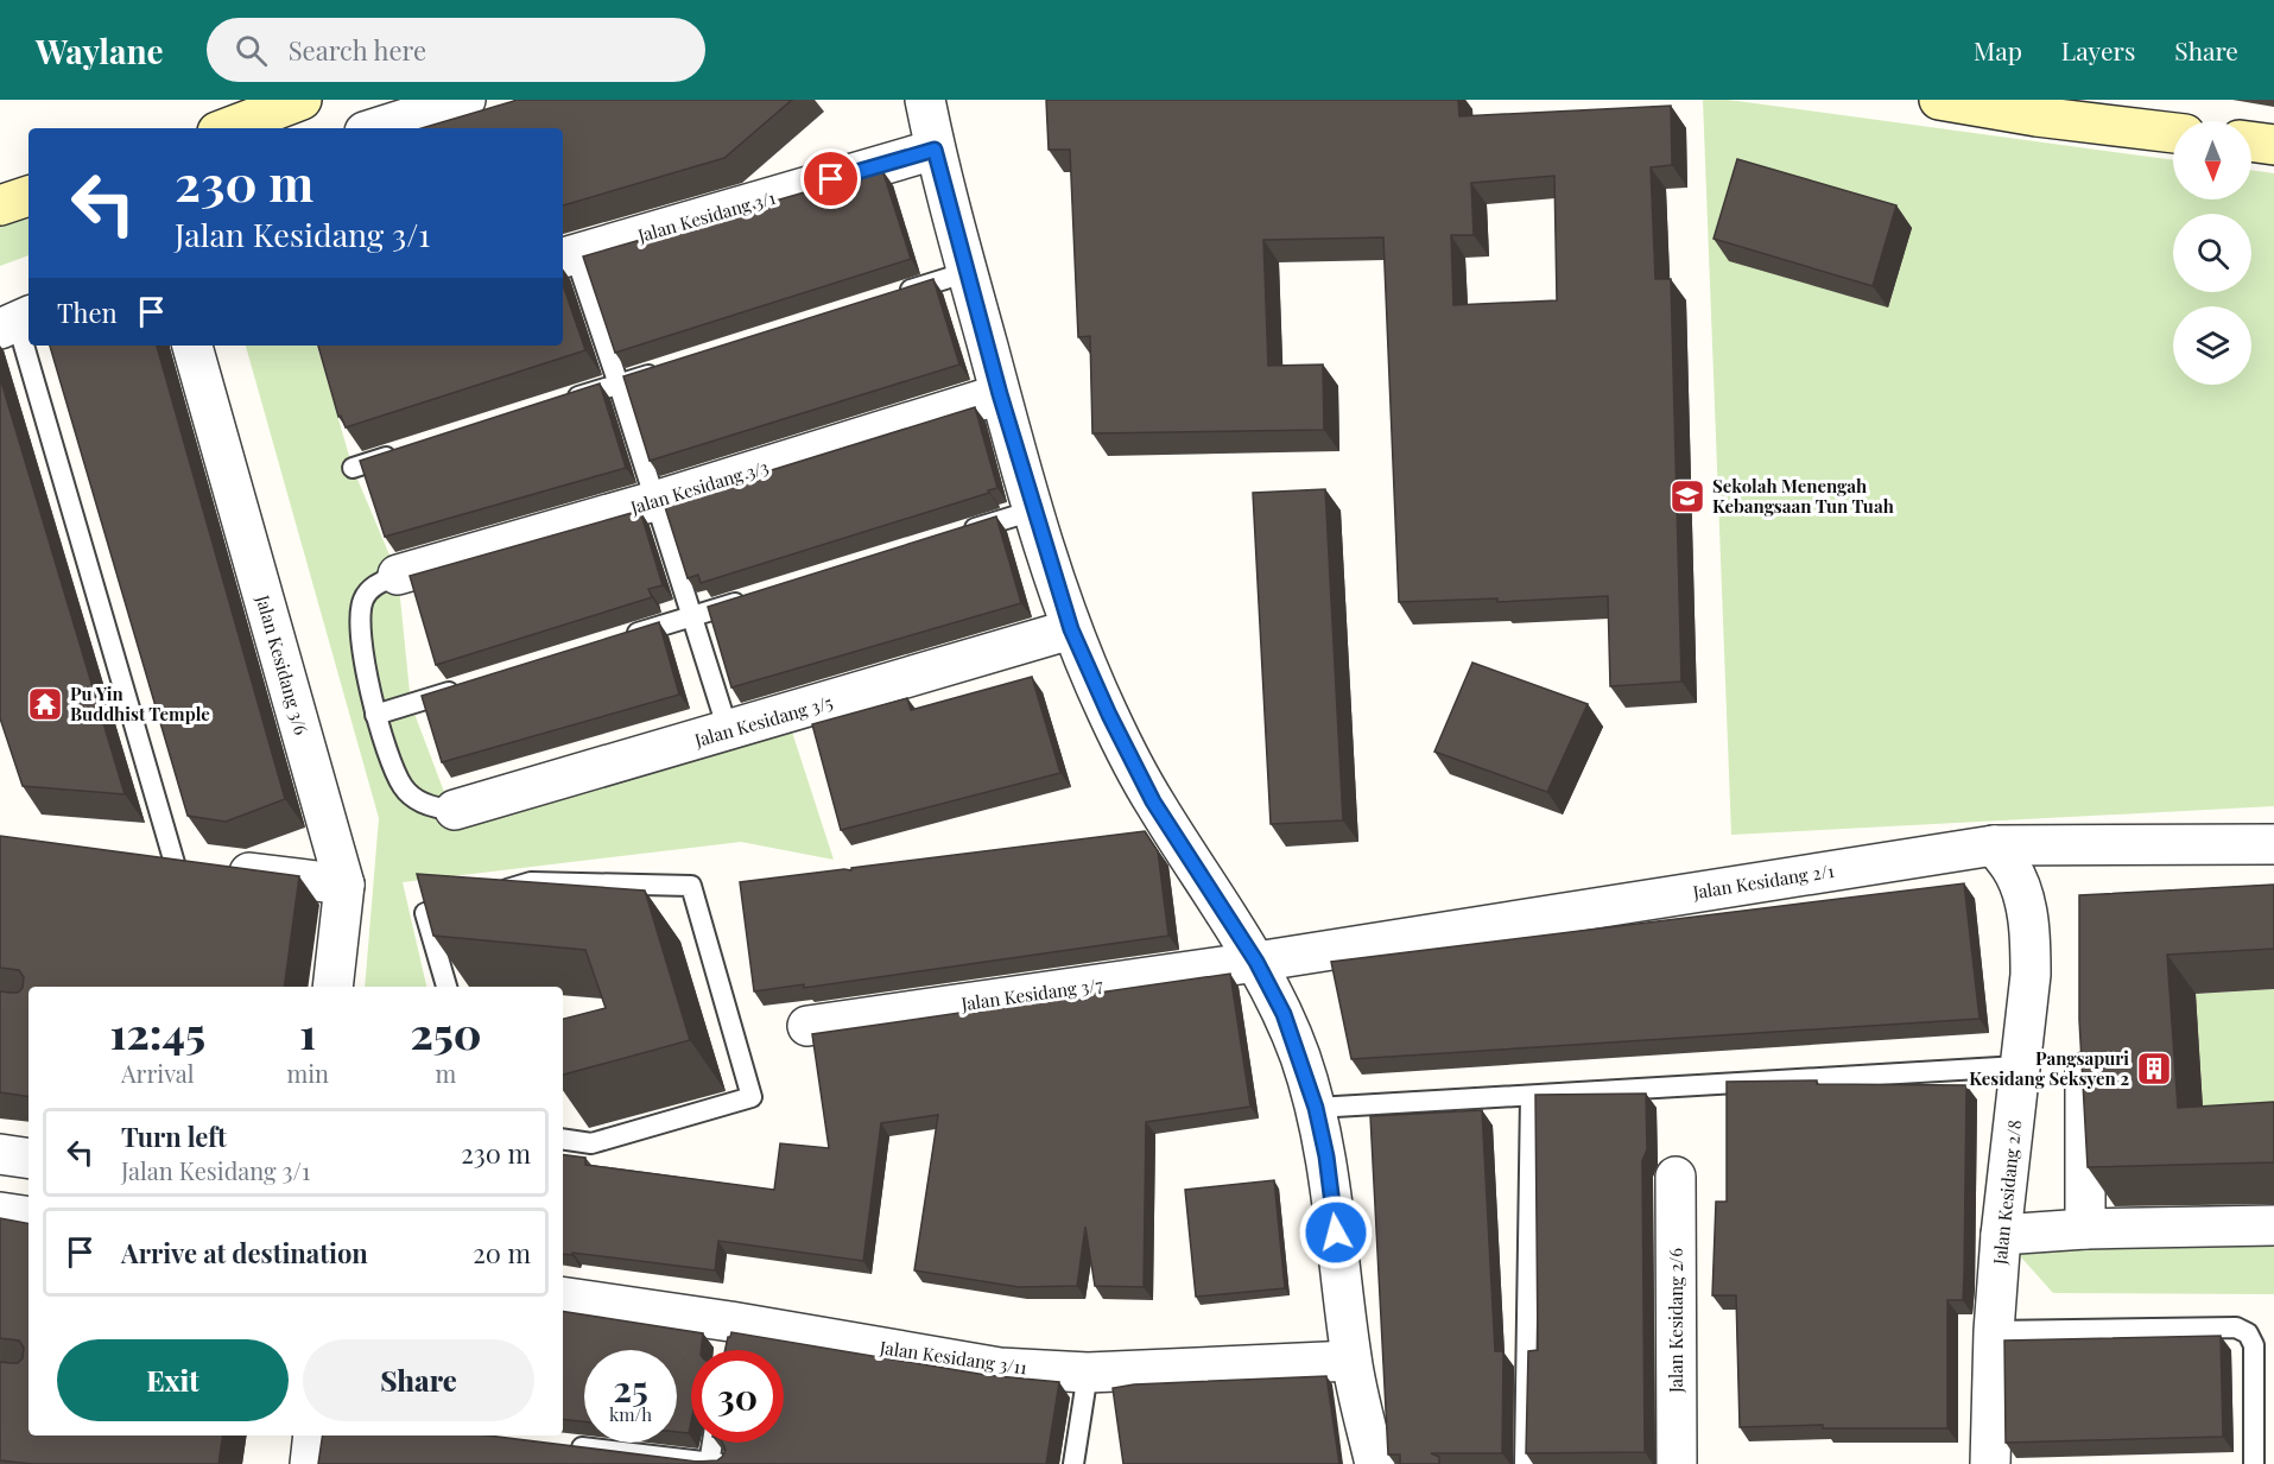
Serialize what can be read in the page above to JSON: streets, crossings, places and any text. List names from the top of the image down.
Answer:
{
  "streets": {
    "street": [
      "Jalan Kesidang 3/1",
      "Jalan Kesidang 3/3",
      "Jalan Kesidang 3/6",
      "Jalan Kesidang 3/5",
      "Jalan Kesidang 2/1",
      "Jalan Kesidang 3/7",
      "Jalan Kesidang 2/8",
      "Jalan Kesidang 2/6",
      "Jalan Kesidang 3/11"
    ]
  },
  "crossings": [
    ["Jalan Kesidang 2/1", "Jalan Kesidang 3/7"],
    ["Jalan Kesidang 2/1", "Jalan Kesidang 2/8"]
  ],
  "places": {
    "school or university": ["Sekolah Menengah Kebangsaan Tun Tuah"],
    "temple": ["Pu Yin Buddhist Temple"],
    "building": ["Pangsapuri Kesidang Seksyen 2"]
  },
  "north": "bottom",
  "page": {
    "header": "Waylane",
    "search": "Search here",
    "nav": ["Map", "Layers", "Share"],
    "turn": ["230 m", "Jalan Kesidang 3/1"],
    "then": "Then",
    "eta": [
      "12:45",
      "Arrival",
      "1",
      "min",
      "250",
      "m"
    ],
    "list": [
      {
        "name": "Turn left",
        "note": "Jalan Kesidang 3/1",
        "value": "230 m"
      },
      {
        "name": "Arrive at destination",
        "value": "20 m"
      }
    ],
    "buttons": ["Exit", "Share"],
    "speed": "25 km/h",
    "limit": "30"
  }
}
